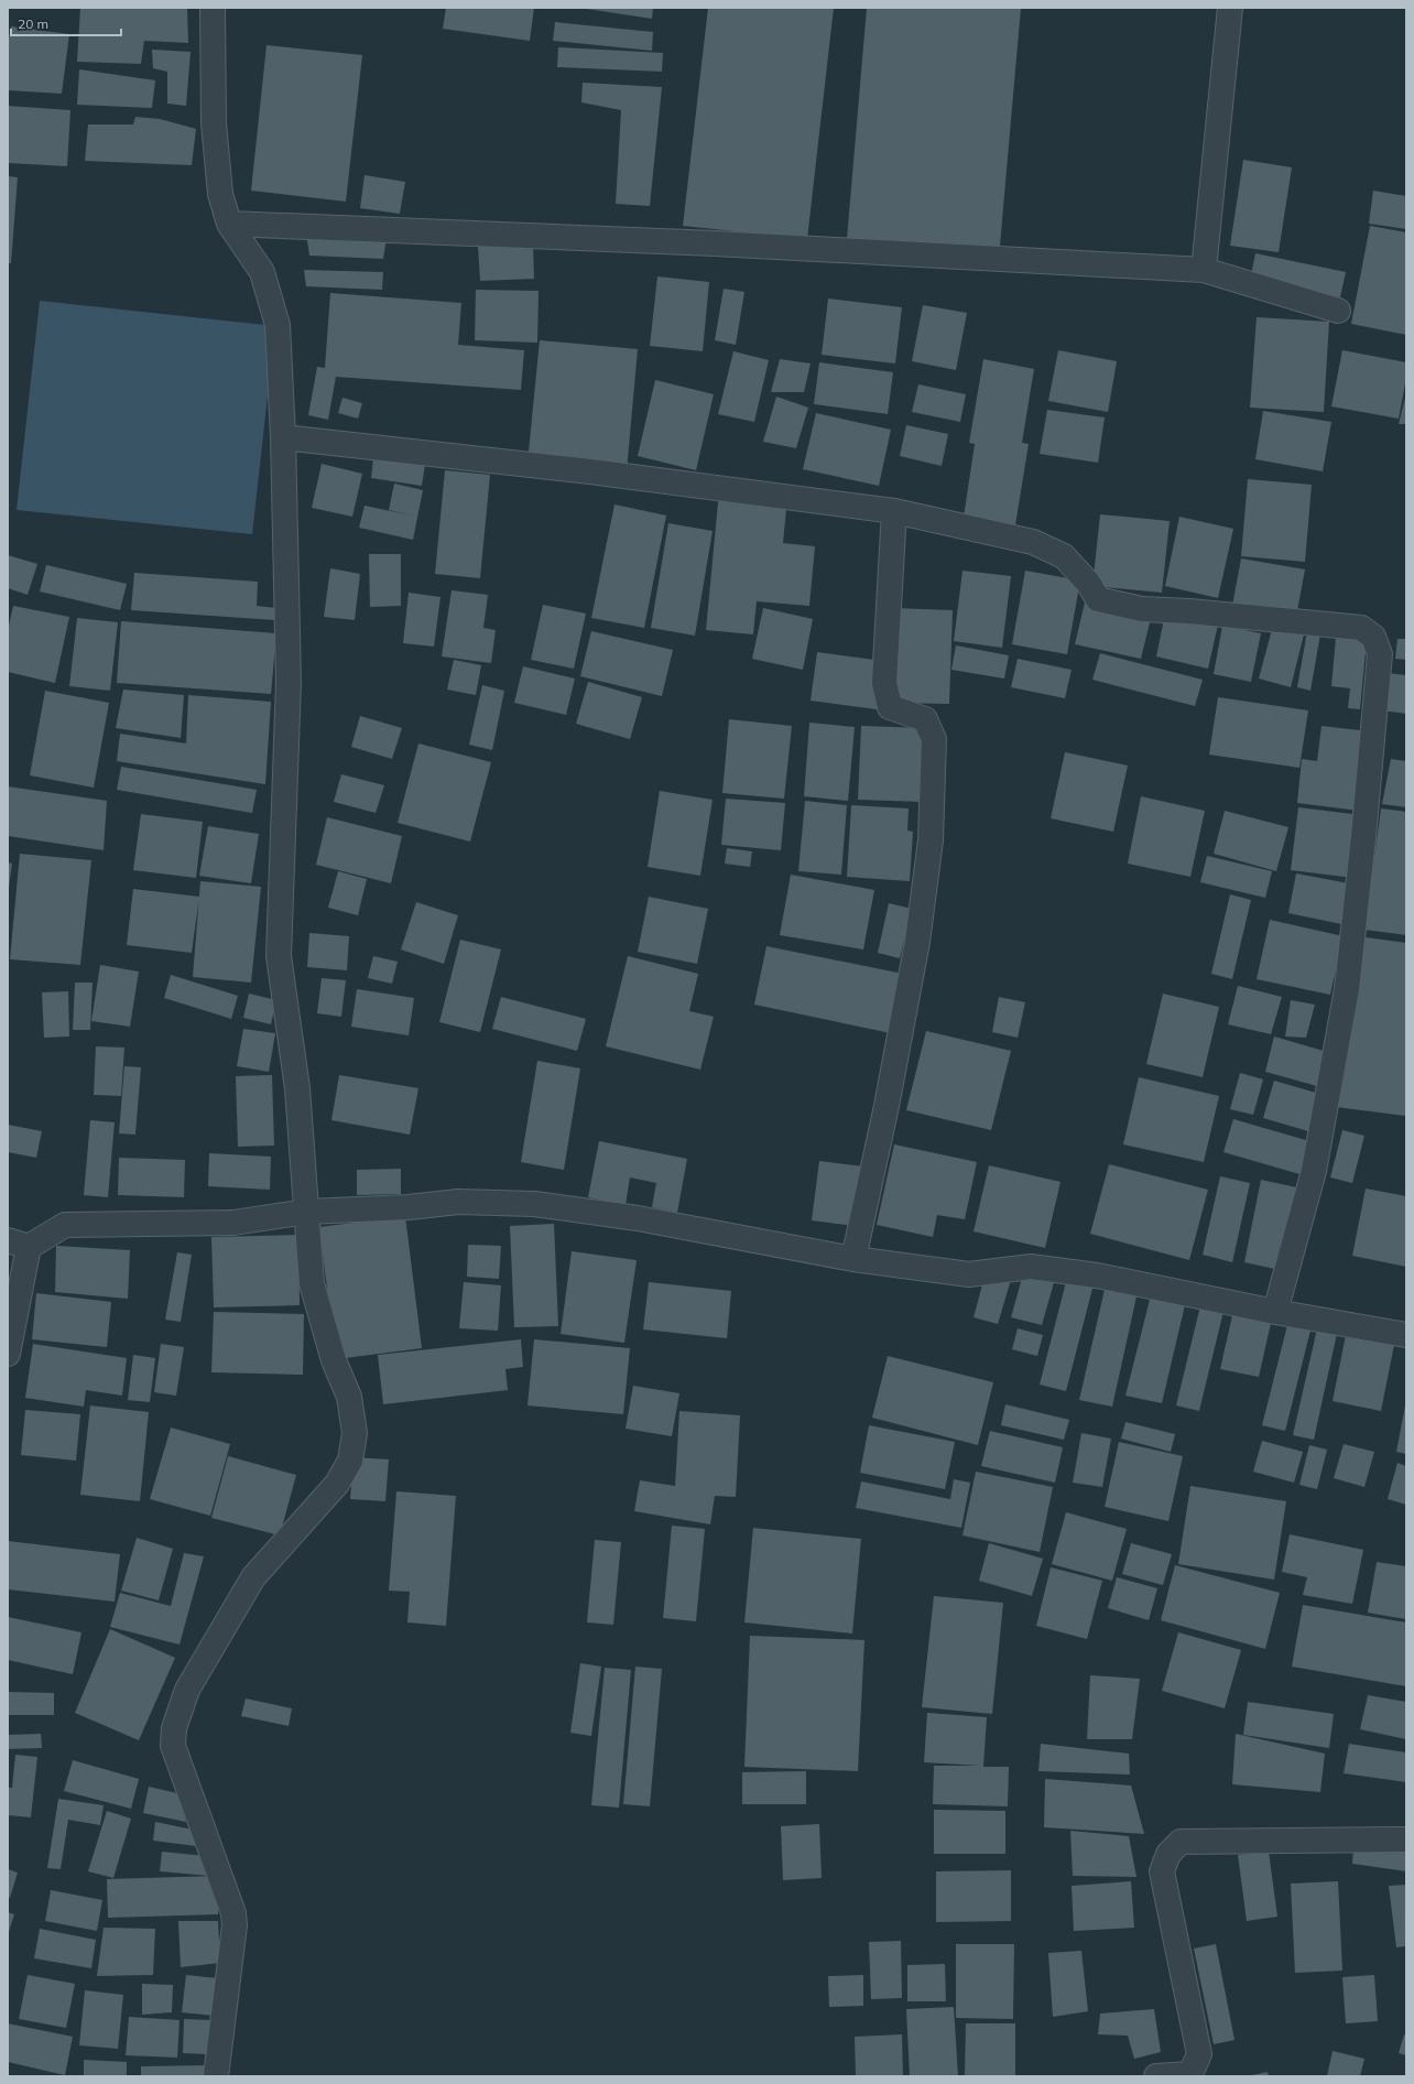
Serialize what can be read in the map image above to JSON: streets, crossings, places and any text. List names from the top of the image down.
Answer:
{
  "scale_bar": "20 m"
}
